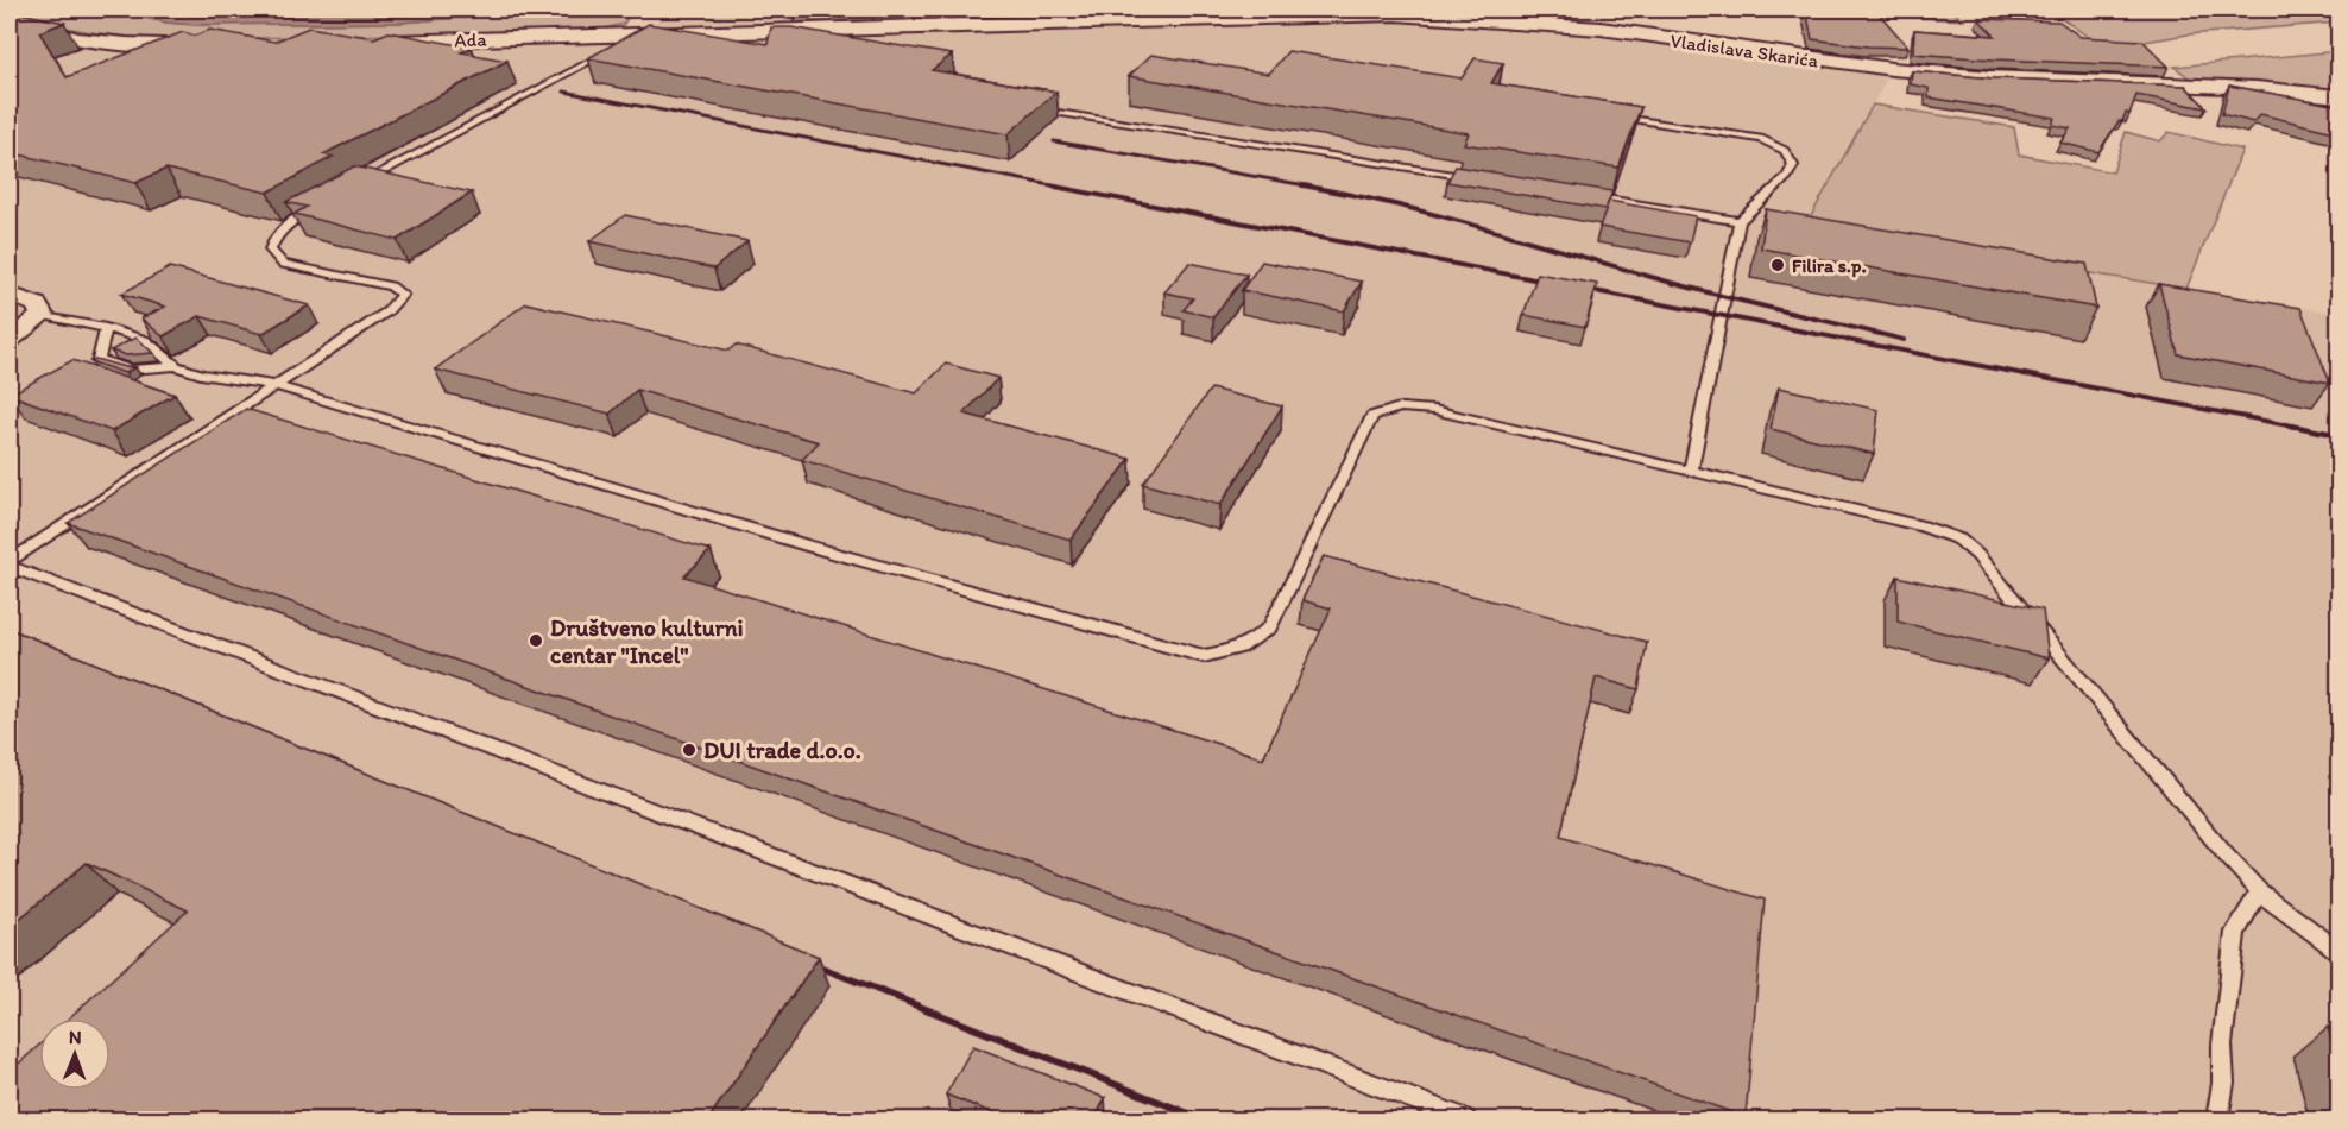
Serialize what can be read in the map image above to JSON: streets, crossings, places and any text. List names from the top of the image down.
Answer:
{
  "streets": {
    "street": ["Ada", "Vladislava Skarića"]
  },
  "crossings": [
    ["Ada", "Vladislava Skarića"]
  ],
  "places": ["Filira s.p.", "Društveno kulturni centar \"Incel\"", "DUI trade d.o.o."],
  "north": "top"
}
